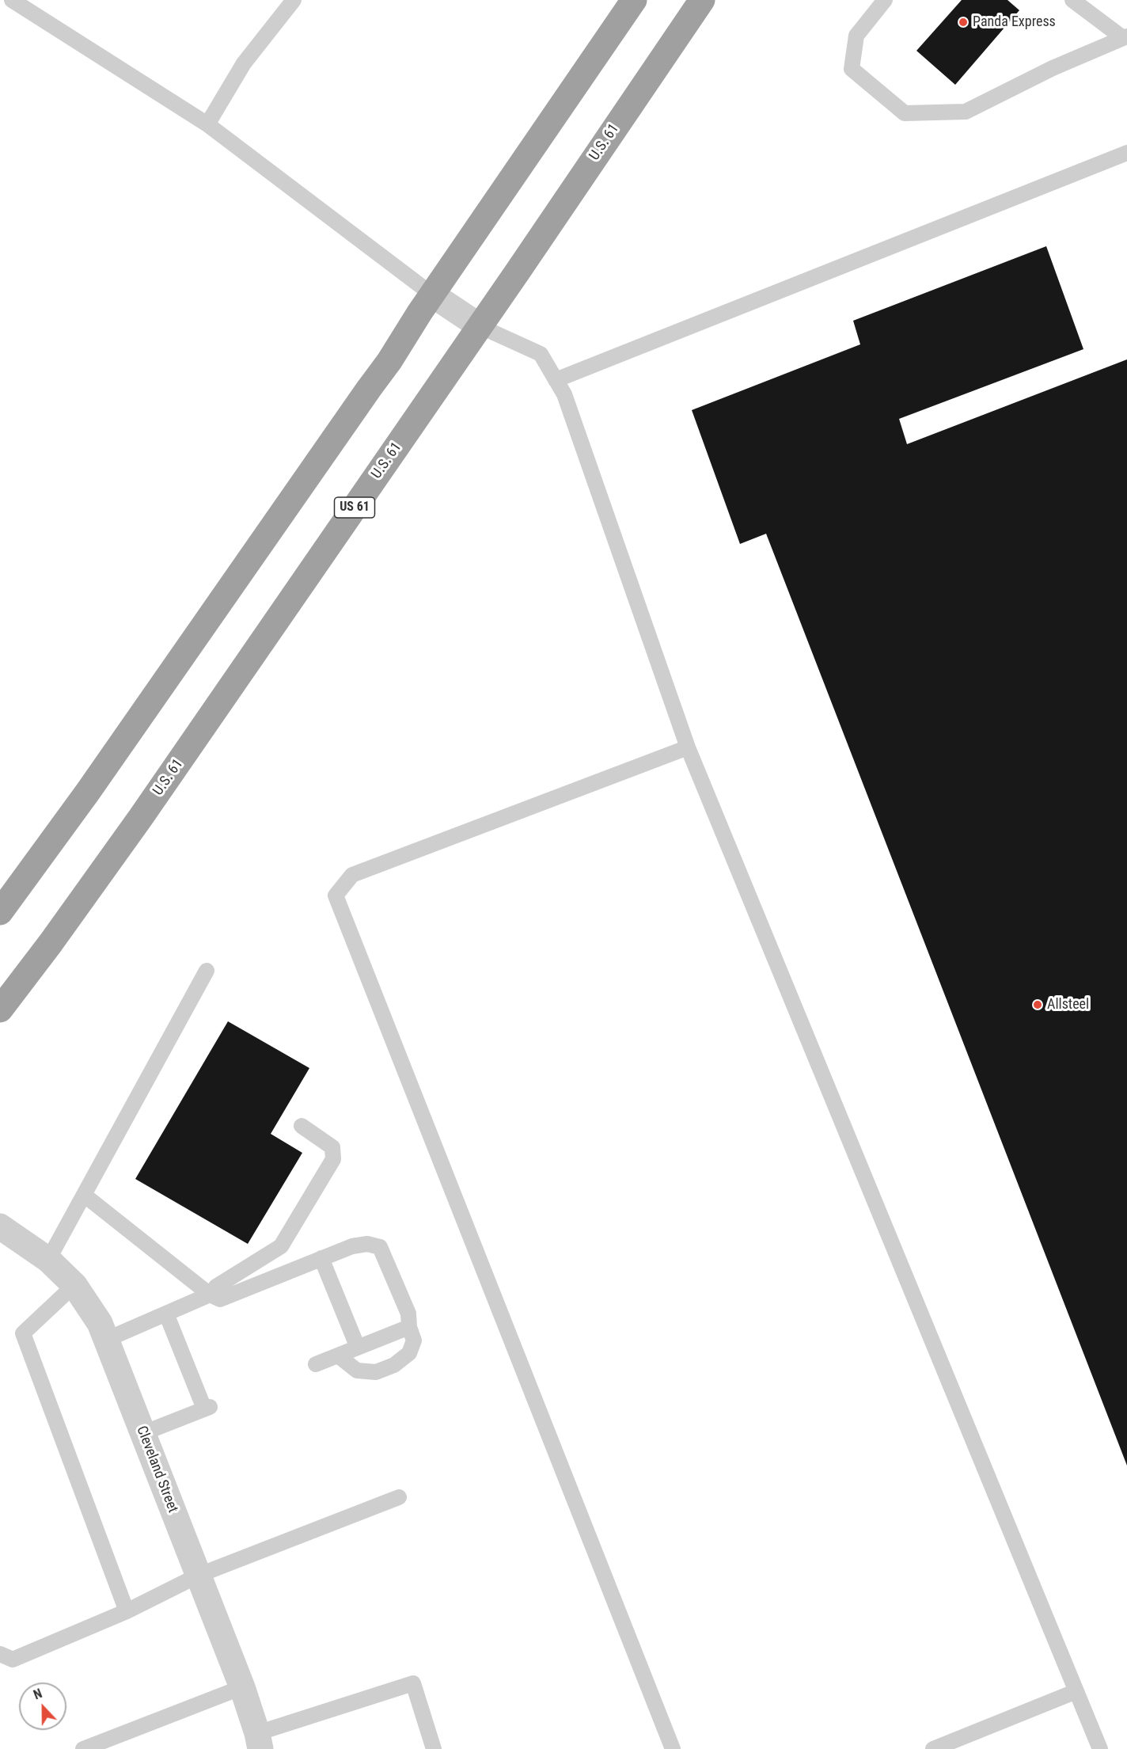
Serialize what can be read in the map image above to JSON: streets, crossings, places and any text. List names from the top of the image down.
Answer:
{
  "streets": {
    "highway": ["U.S. 61", "US 61"],
    "street": ["Cleveland Street"]
  },
  "places": ["Panda Express", "Allsteel"],
  "north": "top"
}
